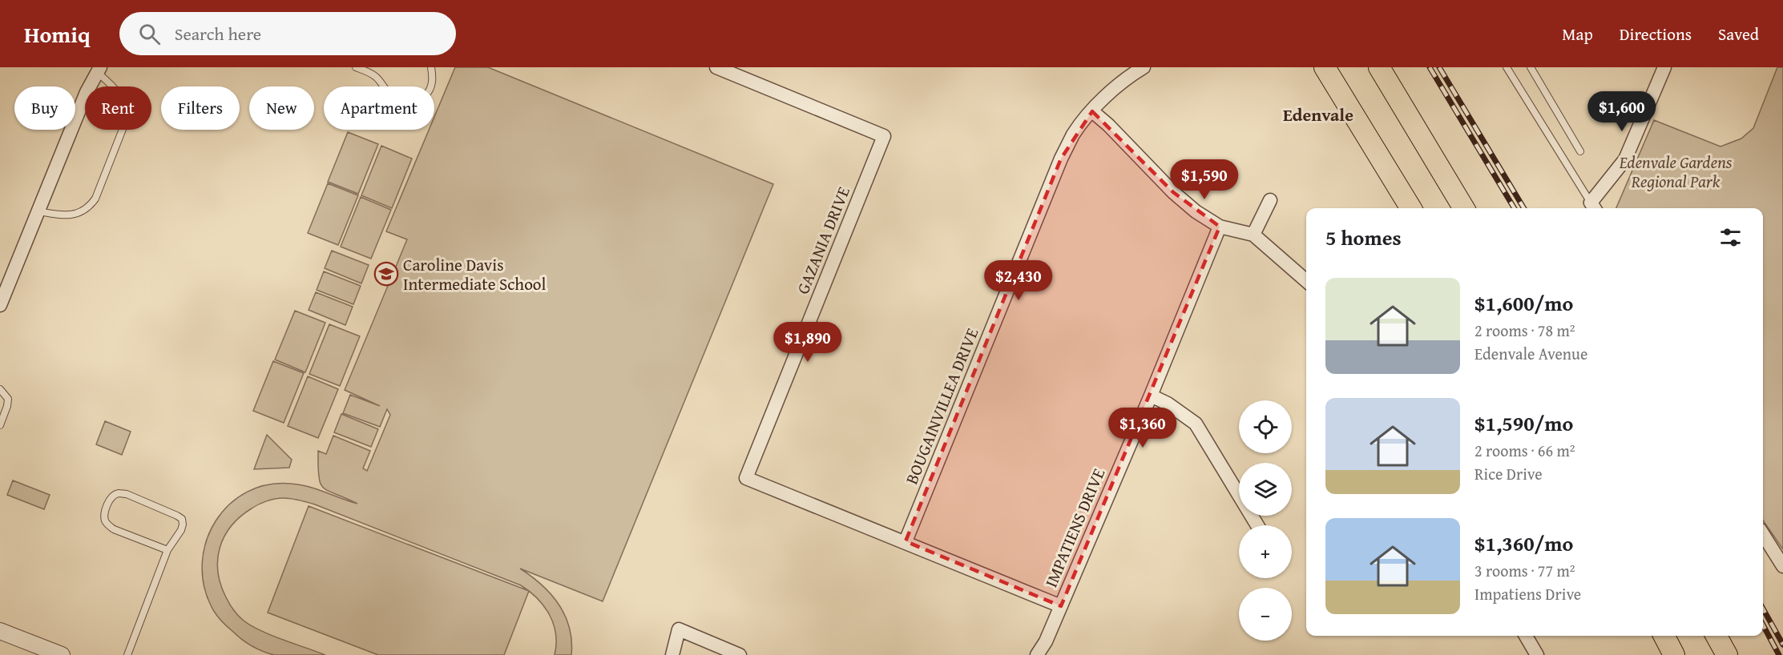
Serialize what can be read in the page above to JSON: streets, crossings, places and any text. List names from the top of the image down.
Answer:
{
  "streets": {
    "street": ["GAZANIA DRIVE", "BOUGAINVILLEA DRIVE", "IMPATIENS DRIVE"]
  },
  "crossings": [
    ["GAZANIA DRIVE", "BOUGAINVILLEA DRIVE"],
    ["GAZANIA DRIVE", "IMPATIENS DRIVE"]
  ],
  "districts": ["Edenvale"],
  "parks": ["Edenvale Gardens Regional Park"],
  "places": {
    "school or university": ["Caroline Davis Intermediate School"]
  },
  "page": {
    "header": "Homiq",
    "search": "Search here",
    "nav": ["Map", "Directions", "Saved"],
    "chip": [
      "Buy",
      "Rent",
      "Filters",
      "New",
      "Apartment"
    ],
    "price": [
      "$1,600",
      "$1,590",
      "$2,430",
      "$1,890",
      "$1,360"
    ],
    "heading": "5 homes",
    "list": [
      {
        "name": "$1,600/mo",
        "note": "2 rooms · 78 m² · Edenvale Avenue"
      },
      {
        "name": "$1,590/mo",
        "note": "2 rooms · 66 m² · Rice Drive"
      },
      {
        "name": "$1,360/mo",
        "note": "3 rooms · 77 m² · Impatiens Drive"
      }
    ],
    "map_buttons": ["+", "−"]
  }
}
